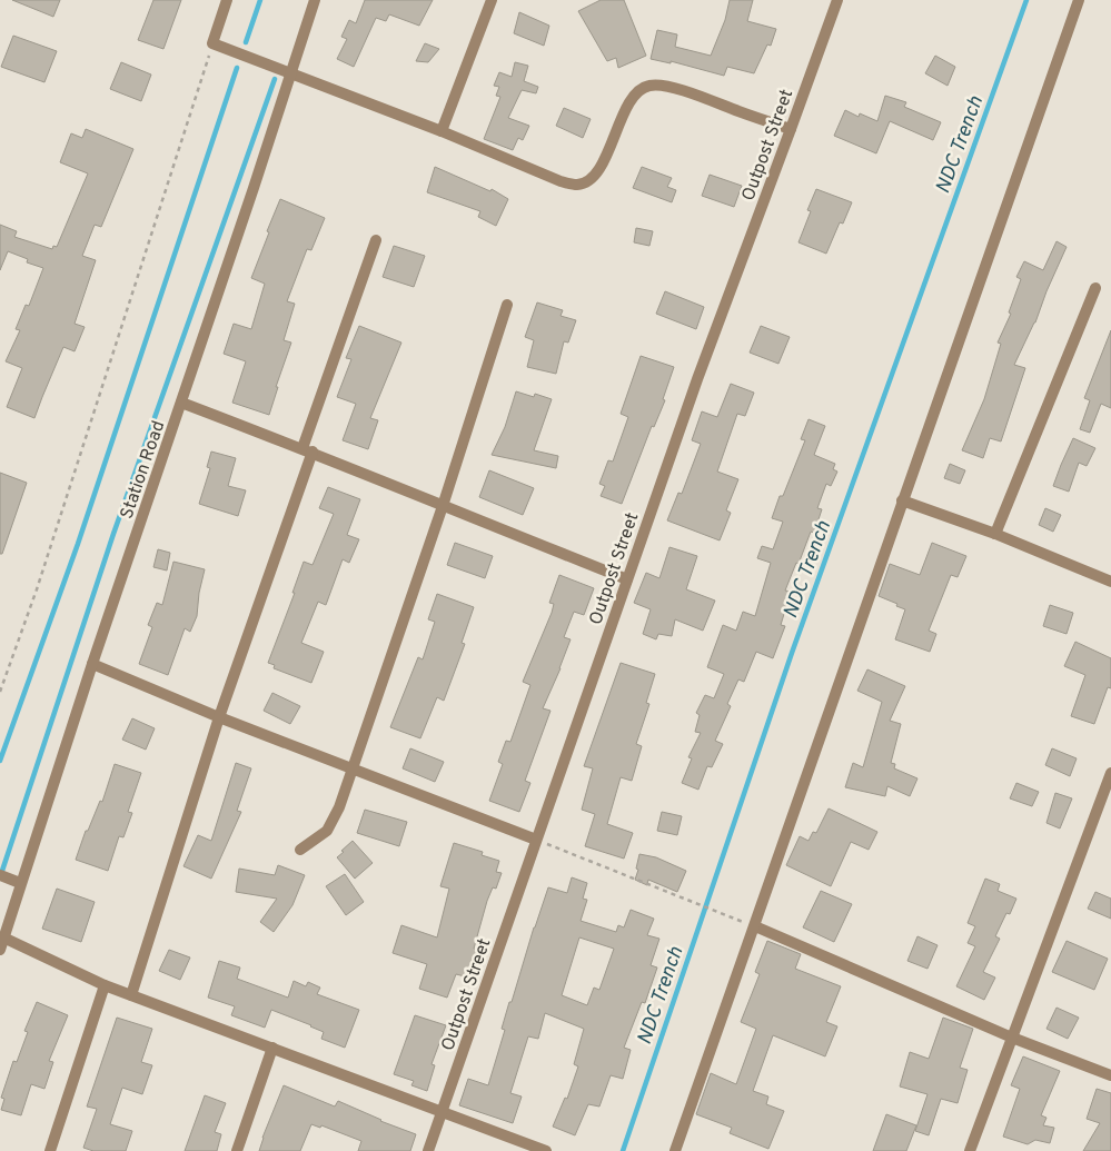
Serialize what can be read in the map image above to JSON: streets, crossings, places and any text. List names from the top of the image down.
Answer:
{
  "streets": {
    "street": ["Outpost Street", "Station Road"]
  },
  "water": ["NDC Trench"]
}
